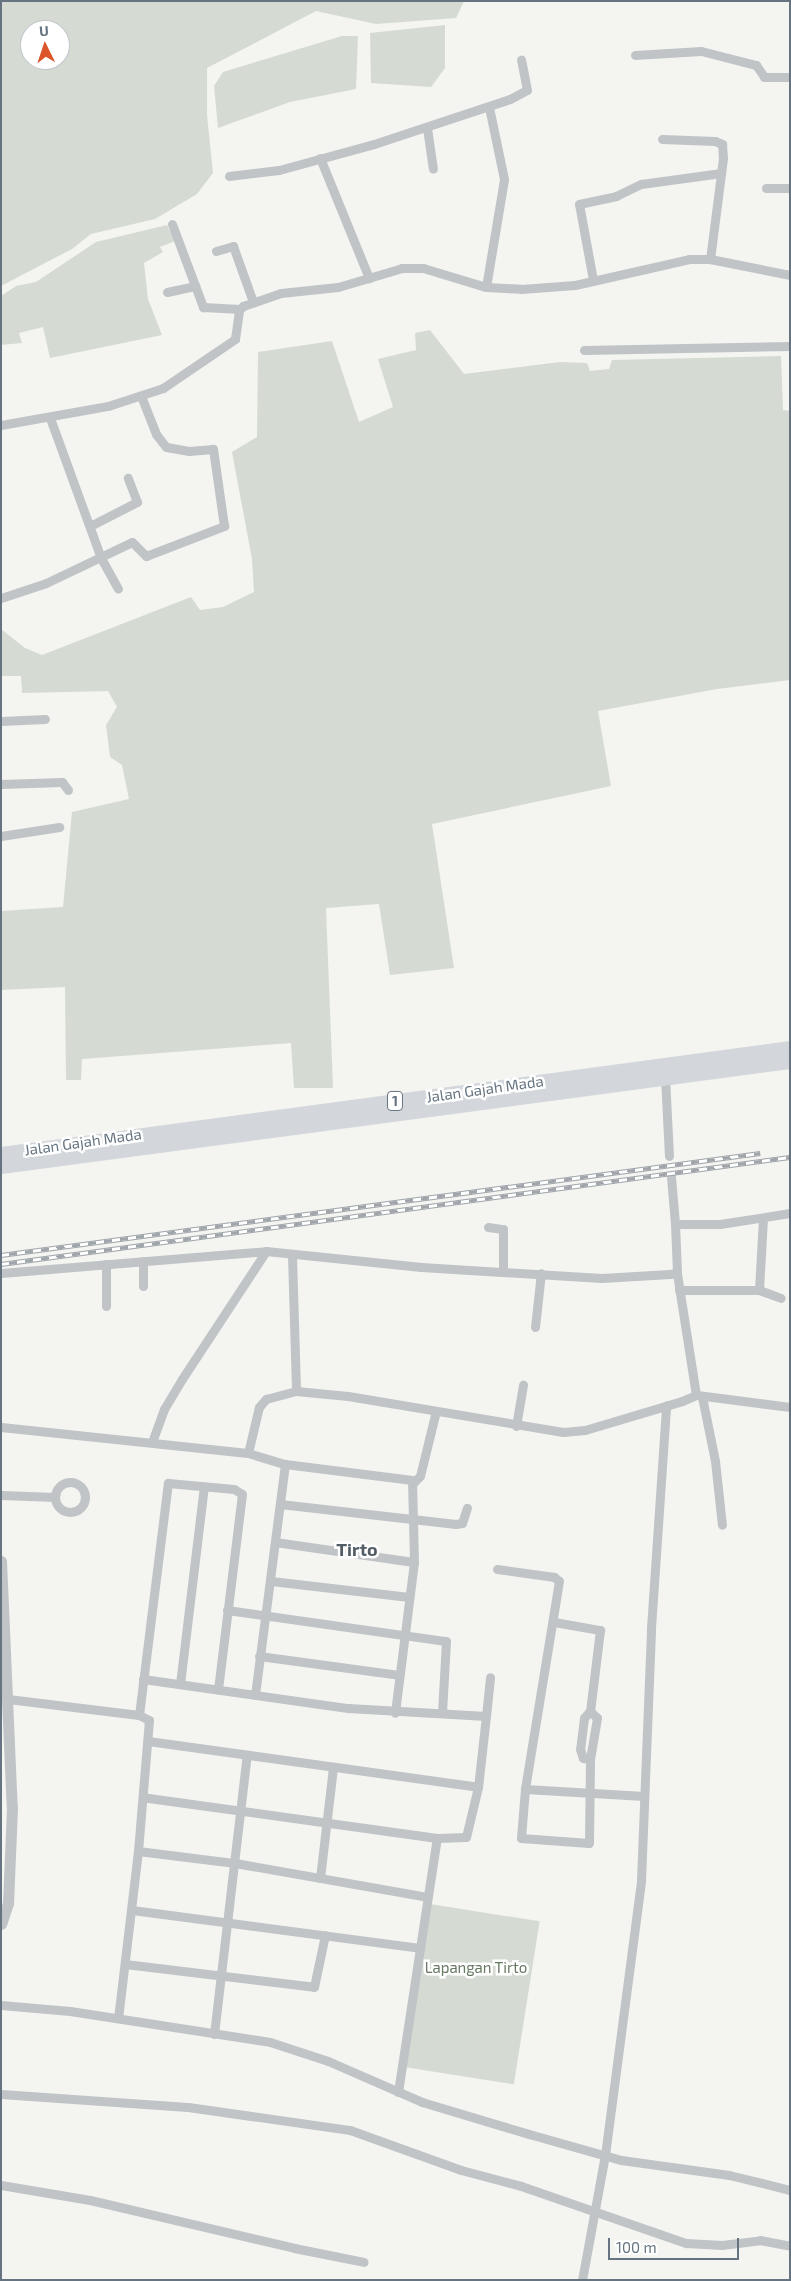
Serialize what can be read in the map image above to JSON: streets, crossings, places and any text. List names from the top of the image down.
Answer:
{
  "streets": {
    "highway": ["Jalan Gajah Mada", "1"]
  },
  "districts": ["Tirto"],
  "parks": ["Lapangan Tirto"],
  "scale_bar": "100 m",
  "north": "top"
}
